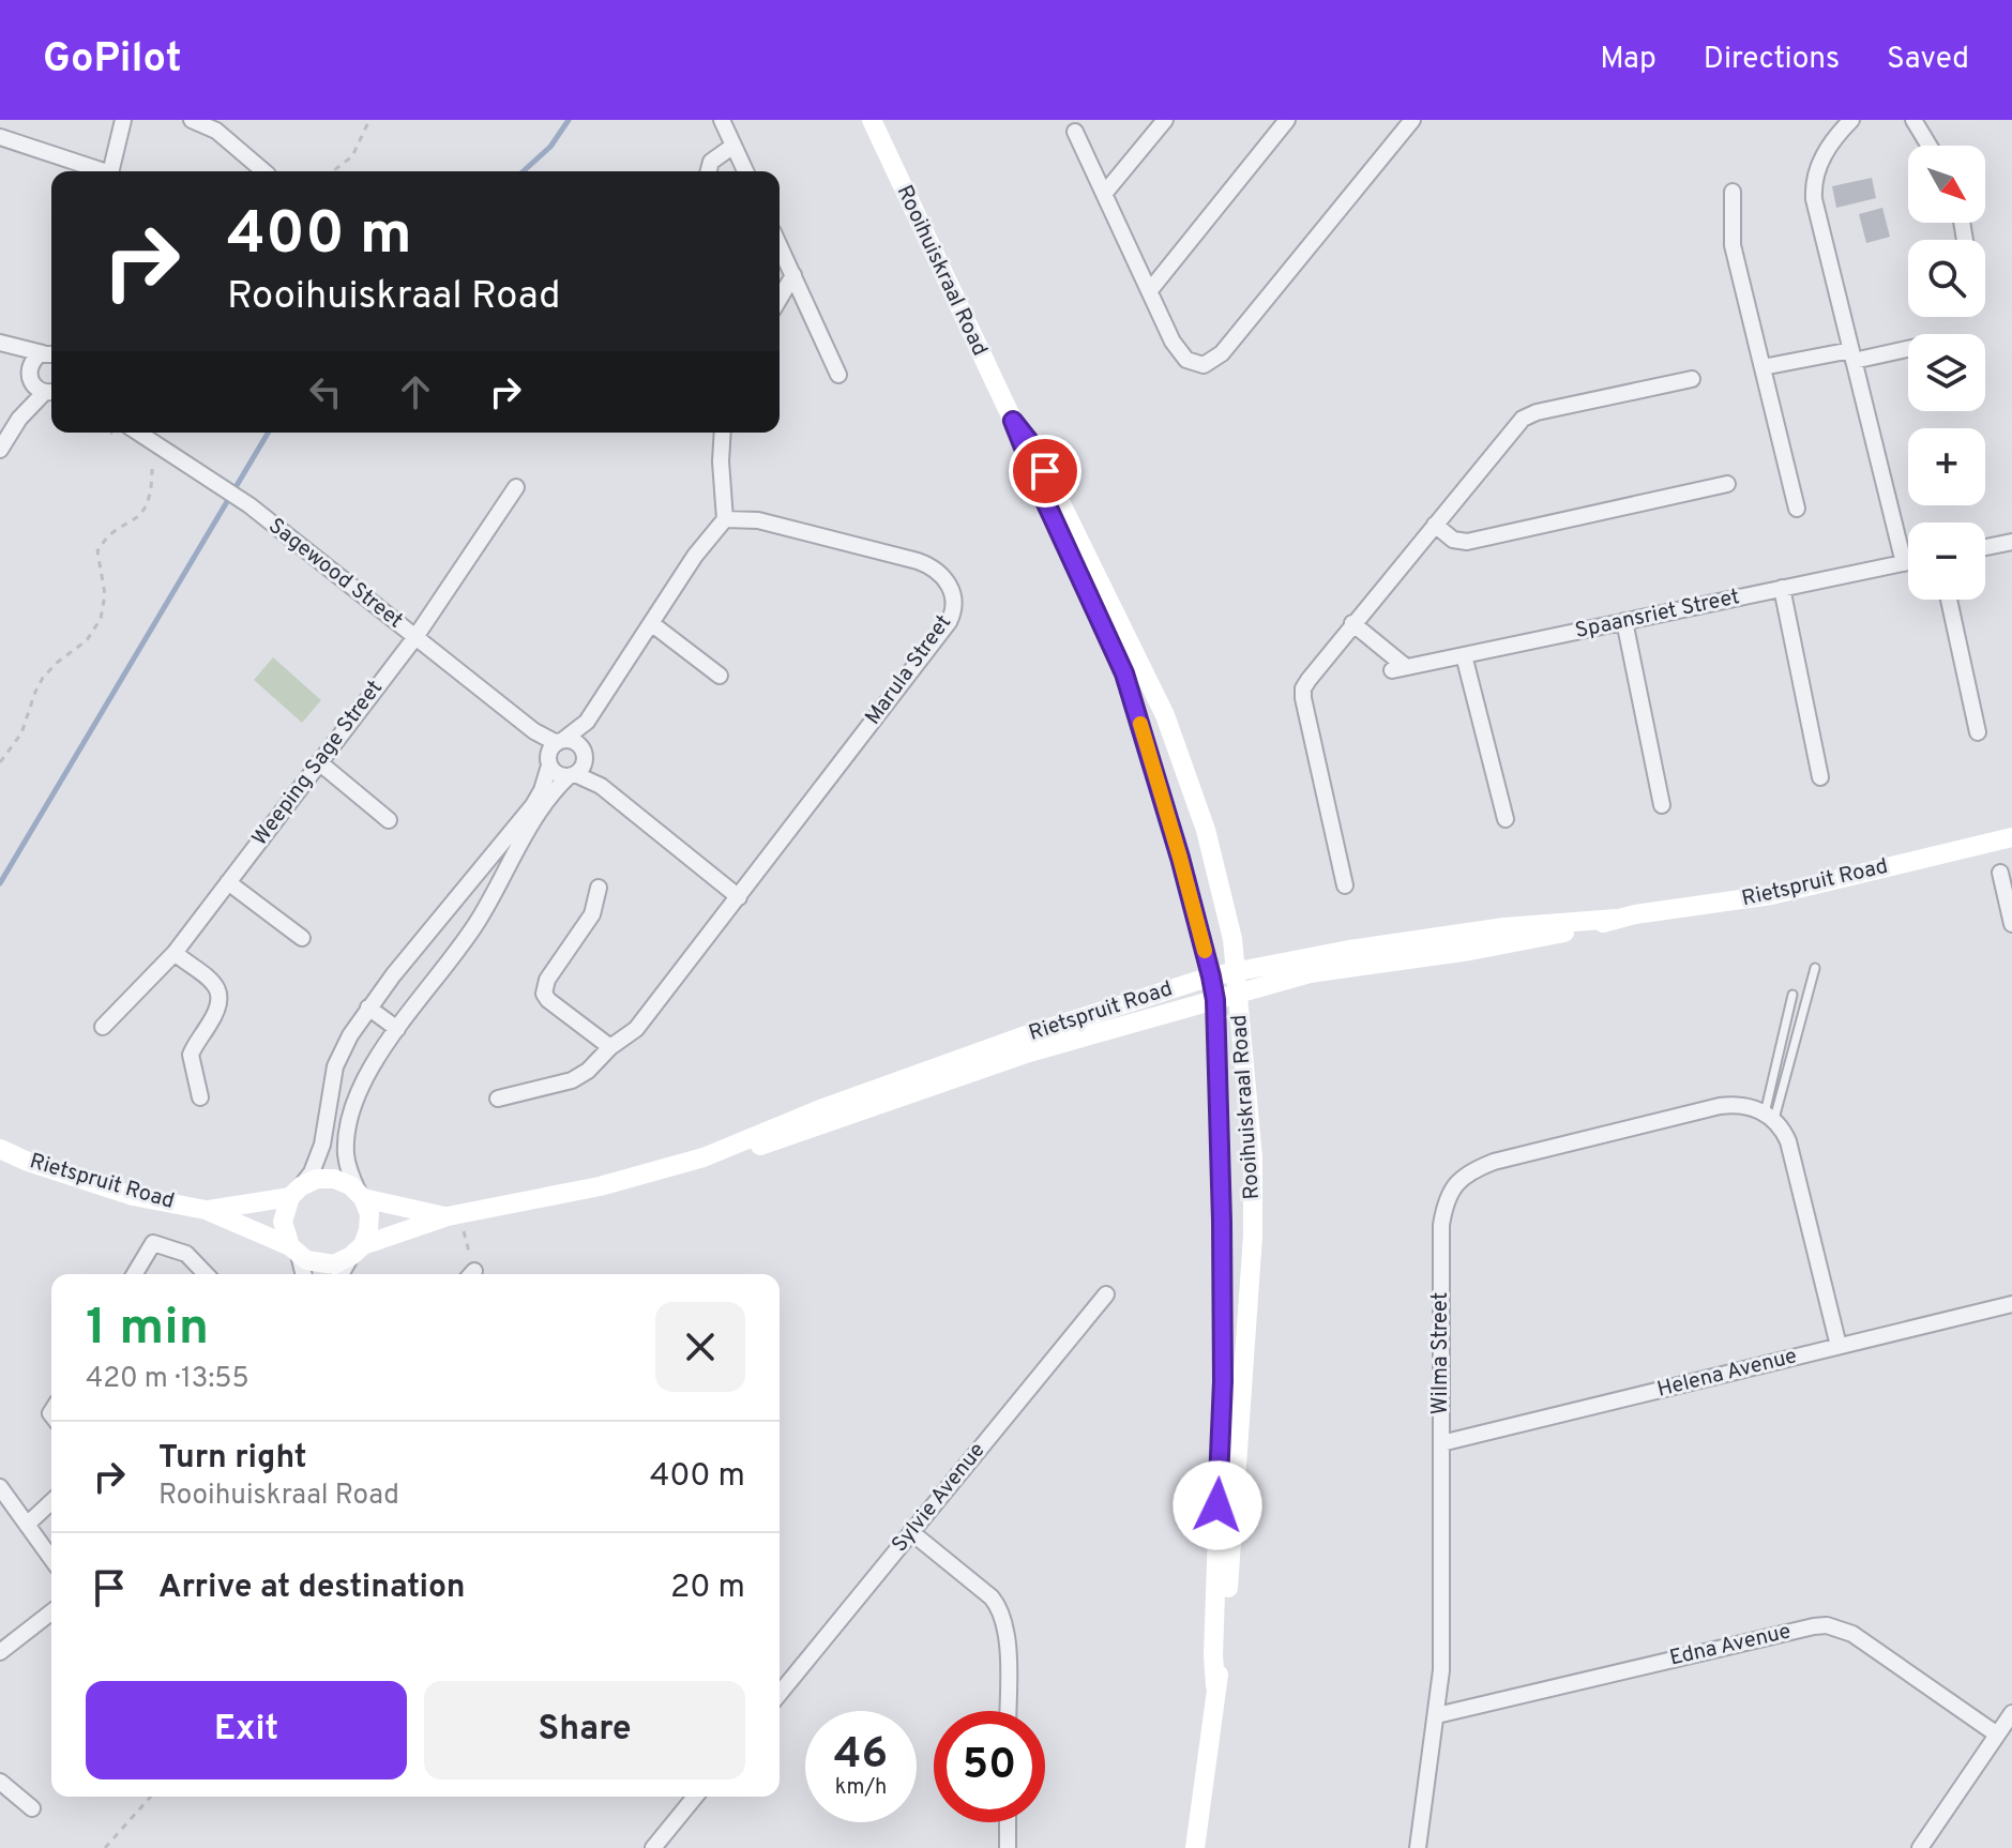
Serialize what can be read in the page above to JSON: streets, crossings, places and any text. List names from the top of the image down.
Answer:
{
  "streets": {
    "street": [
      "Rooihuiskraal Road",
      "Sagewood Street",
      "Spaansriet Street",
      "Marula Street",
      "Weeping Sage Street",
      "Rietspruit Road",
      "Wilma Street",
      "Helena Avenue",
      "Sylvie Avenue",
      "Edna Avenue"
    ]
  },
  "crossings": [
    ["Rooihuiskraal Road", "Rietspruit Road"],
    ["Sagewood Street", "Weeping Sage Street"],
    ["Wilma Street", "Helena Avenue"],
    ["Wilma Street", "Edna Avenue"]
  ],
  "north": "bottom right",
  "page": {
    "header": "GoPilot",
    "nav": ["Map", "Directions", "Saved"],
    "map_buttons": ["+", "−"],
    "turn": ["400 m", "Rooihuiskraal Road"],
    "heading": ["1 min", "420 m · 13:55"],
    "list": [
      {
        "name": "Turn right",
        "note": "Rooihuiskraal Road",
        "value": "400 m"
      },
      {
        "name": "Arrive at destination",
        "value": "20 m"
      }
    ],
    "buttons": ["Exit", "Share"],
    "speed": "46 km/h",
    "limit": "50"
  }
}
